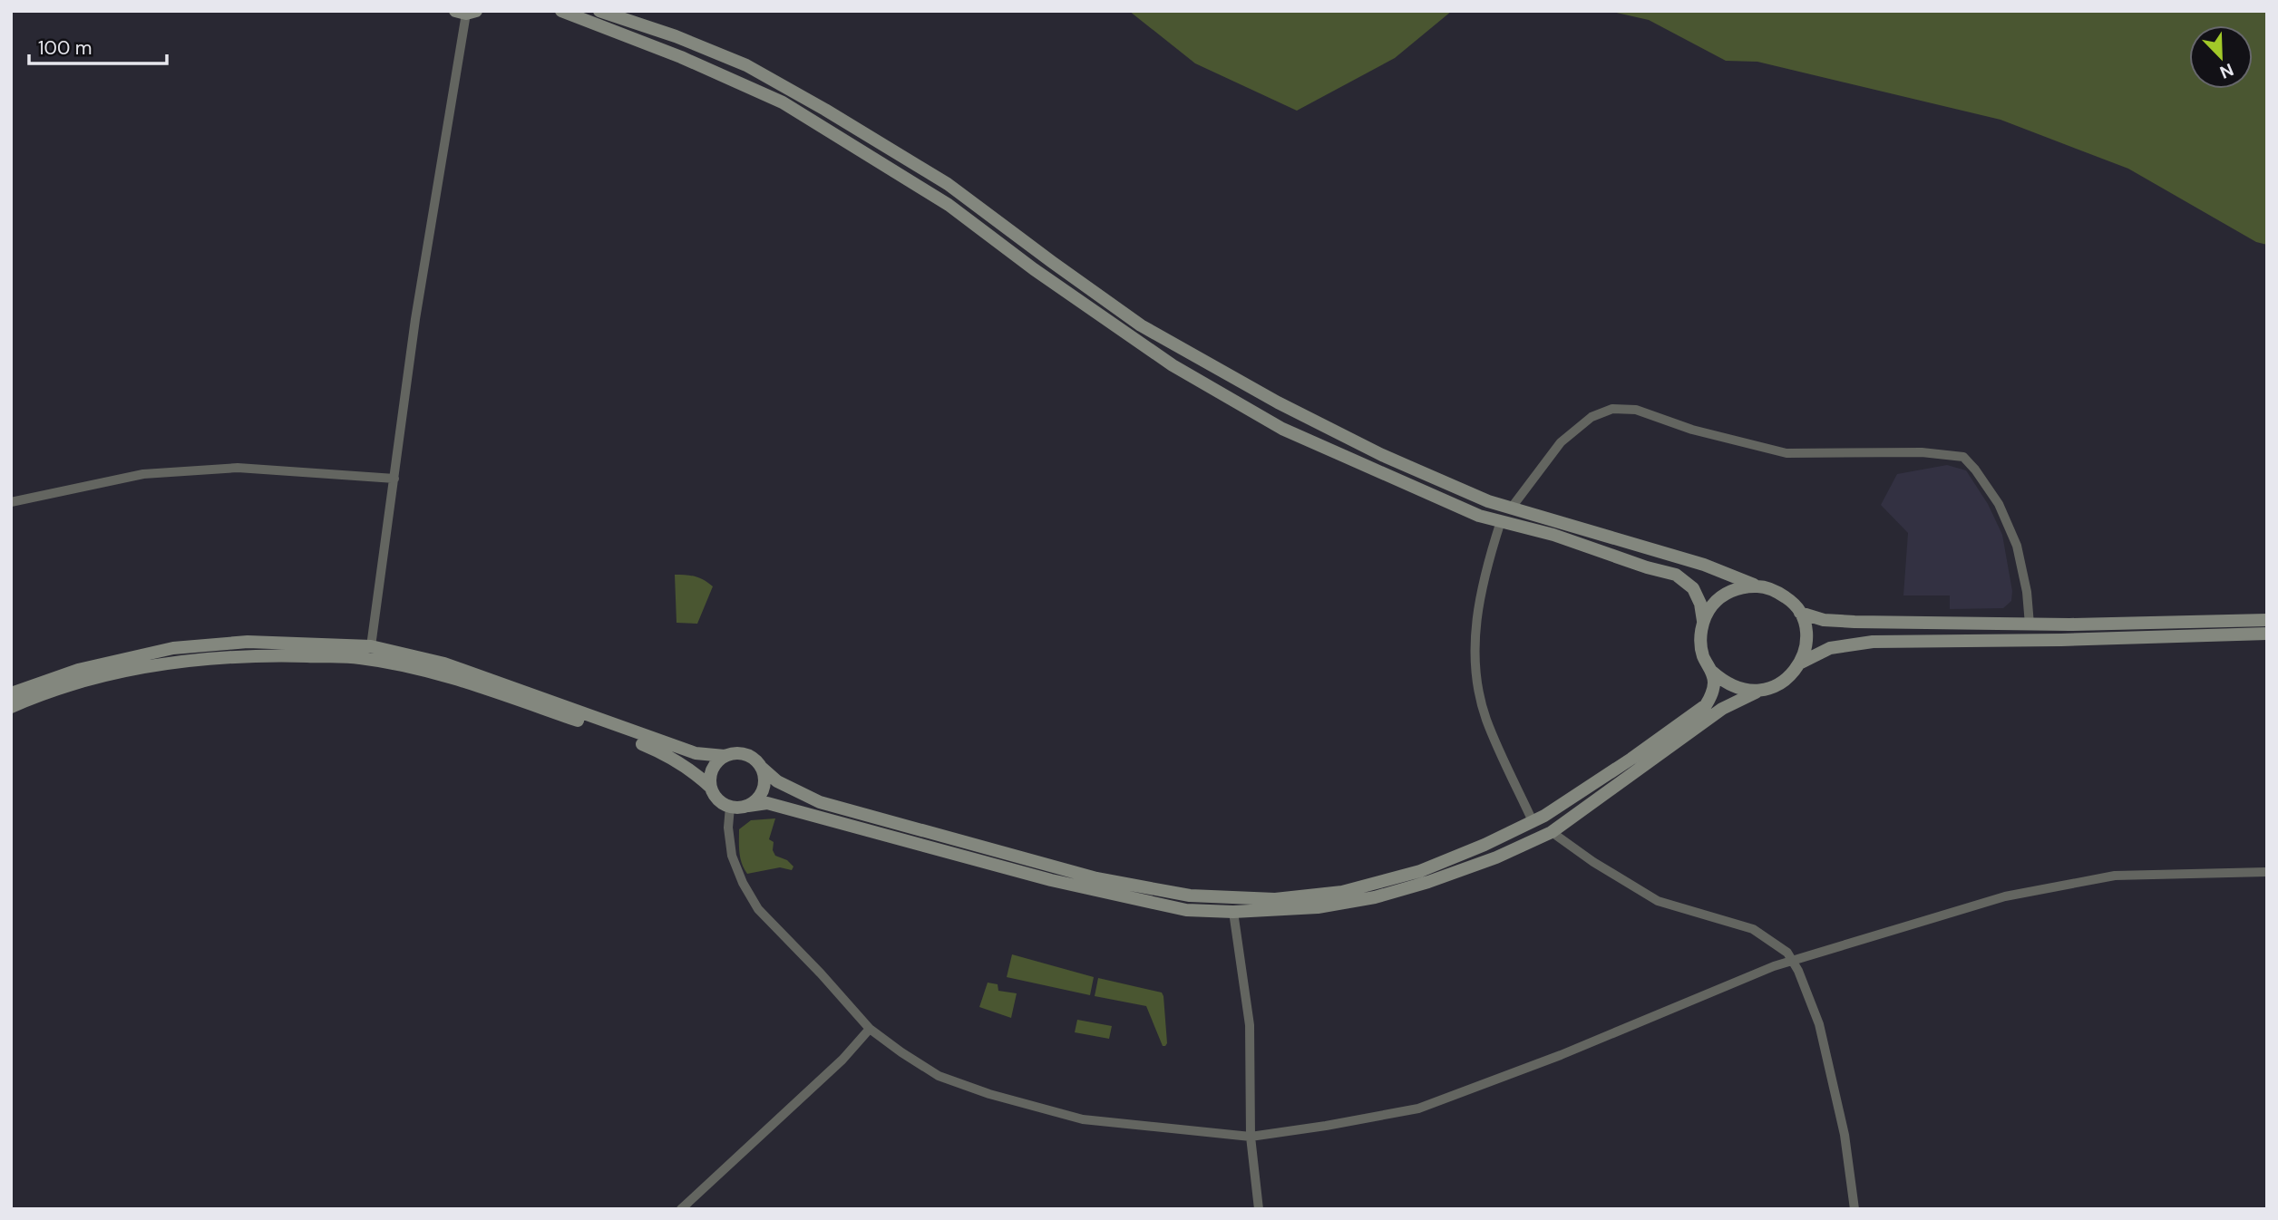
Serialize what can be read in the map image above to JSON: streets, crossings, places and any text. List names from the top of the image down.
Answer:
{
  "scale_bar": "100 m",
  "north": "bottom right"
}
